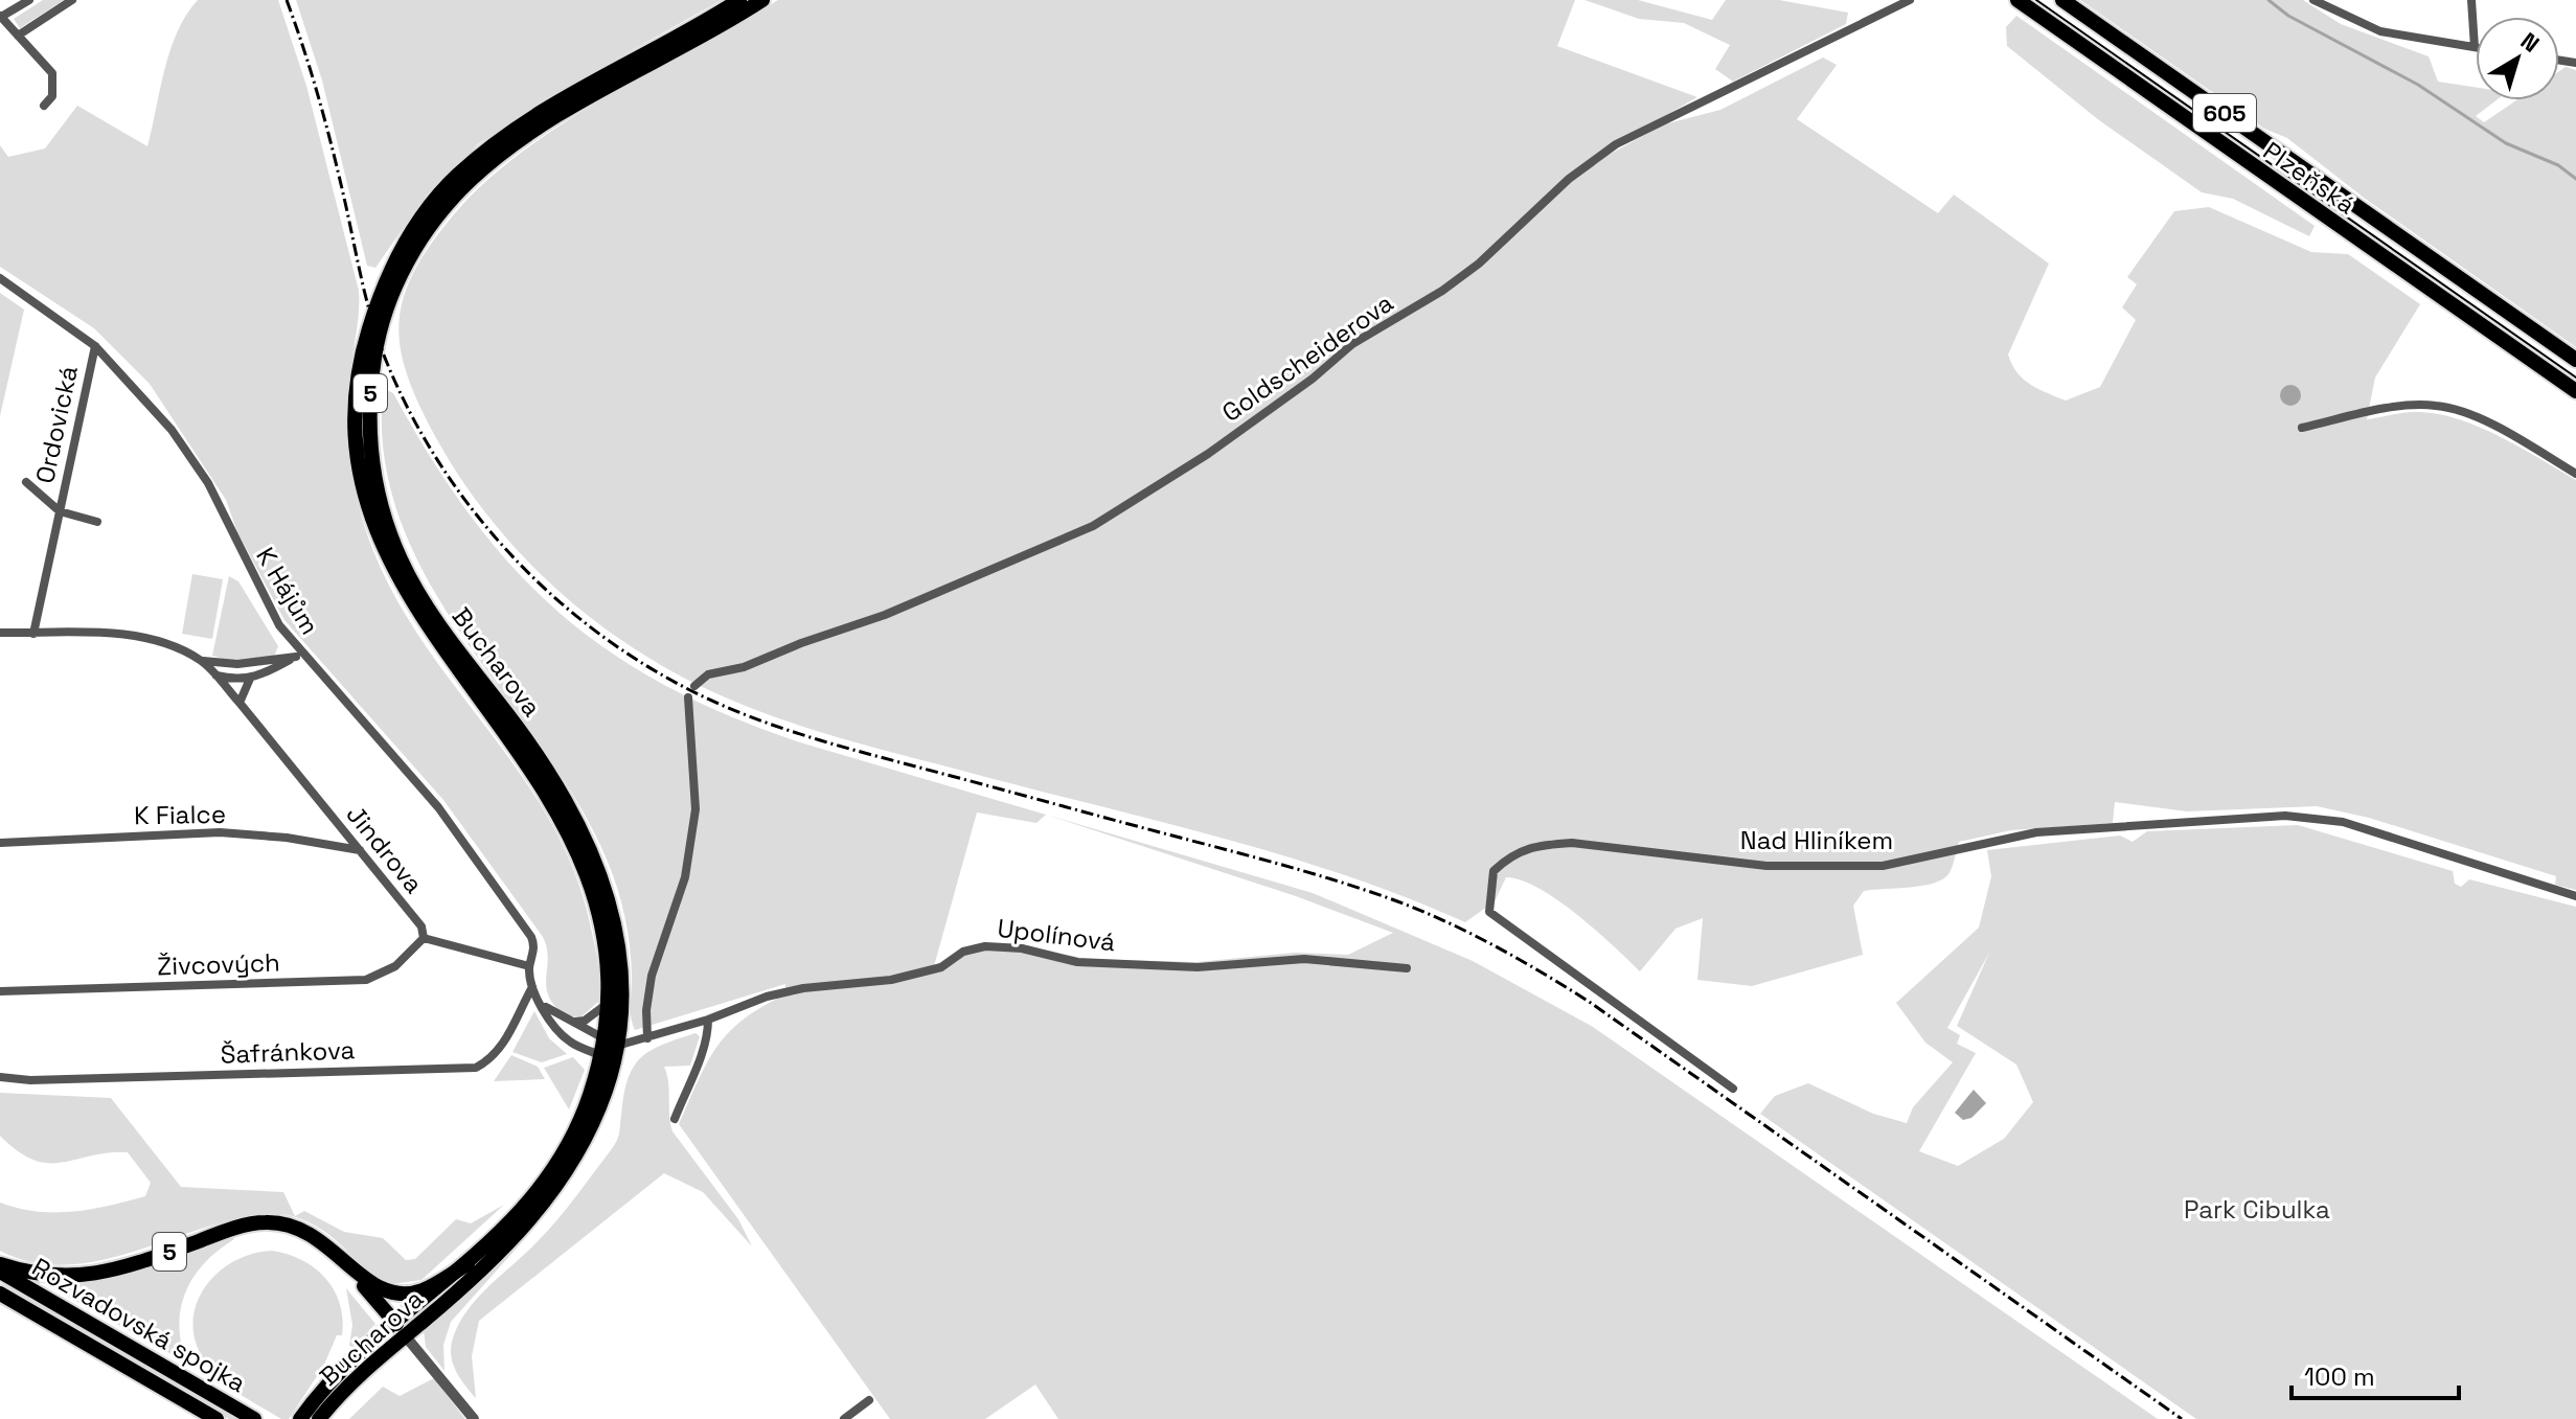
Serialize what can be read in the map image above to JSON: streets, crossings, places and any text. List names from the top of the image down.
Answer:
{
  "streets": {
    "main road": [
      "605",
      "Plzeňská",
      "5",
      "Bucharova",
      "Rozvadovská spojka"
    ],
    "street": [
      "Goldscheiderova",
      "Ordovická",
      "K Hájům",
      "K Fialce",
      "Nad Hliníkem",
      "Jindrova",
      "Upolínová",
      "Živcových",
      "Šafránkova"
    ]
  },
  "crossings": [
    ["5", "Bucharova"],
    ["Ordovická", "K Hájům"],
    ["Ordovická", "Jindrova"],
    ["K Hájům", "Jindrova"],
    ["K Hájům", "Šafránkova"],
    ["Bucharova", "Upolínová"],
    ["K Fialce", "Jindrova"],
    ["Jindrova", "Živcových"]
  ],
  "parks": ["Park Cibulka"],
  "scale_bar": "100 m",
  "north": "top right"
}
